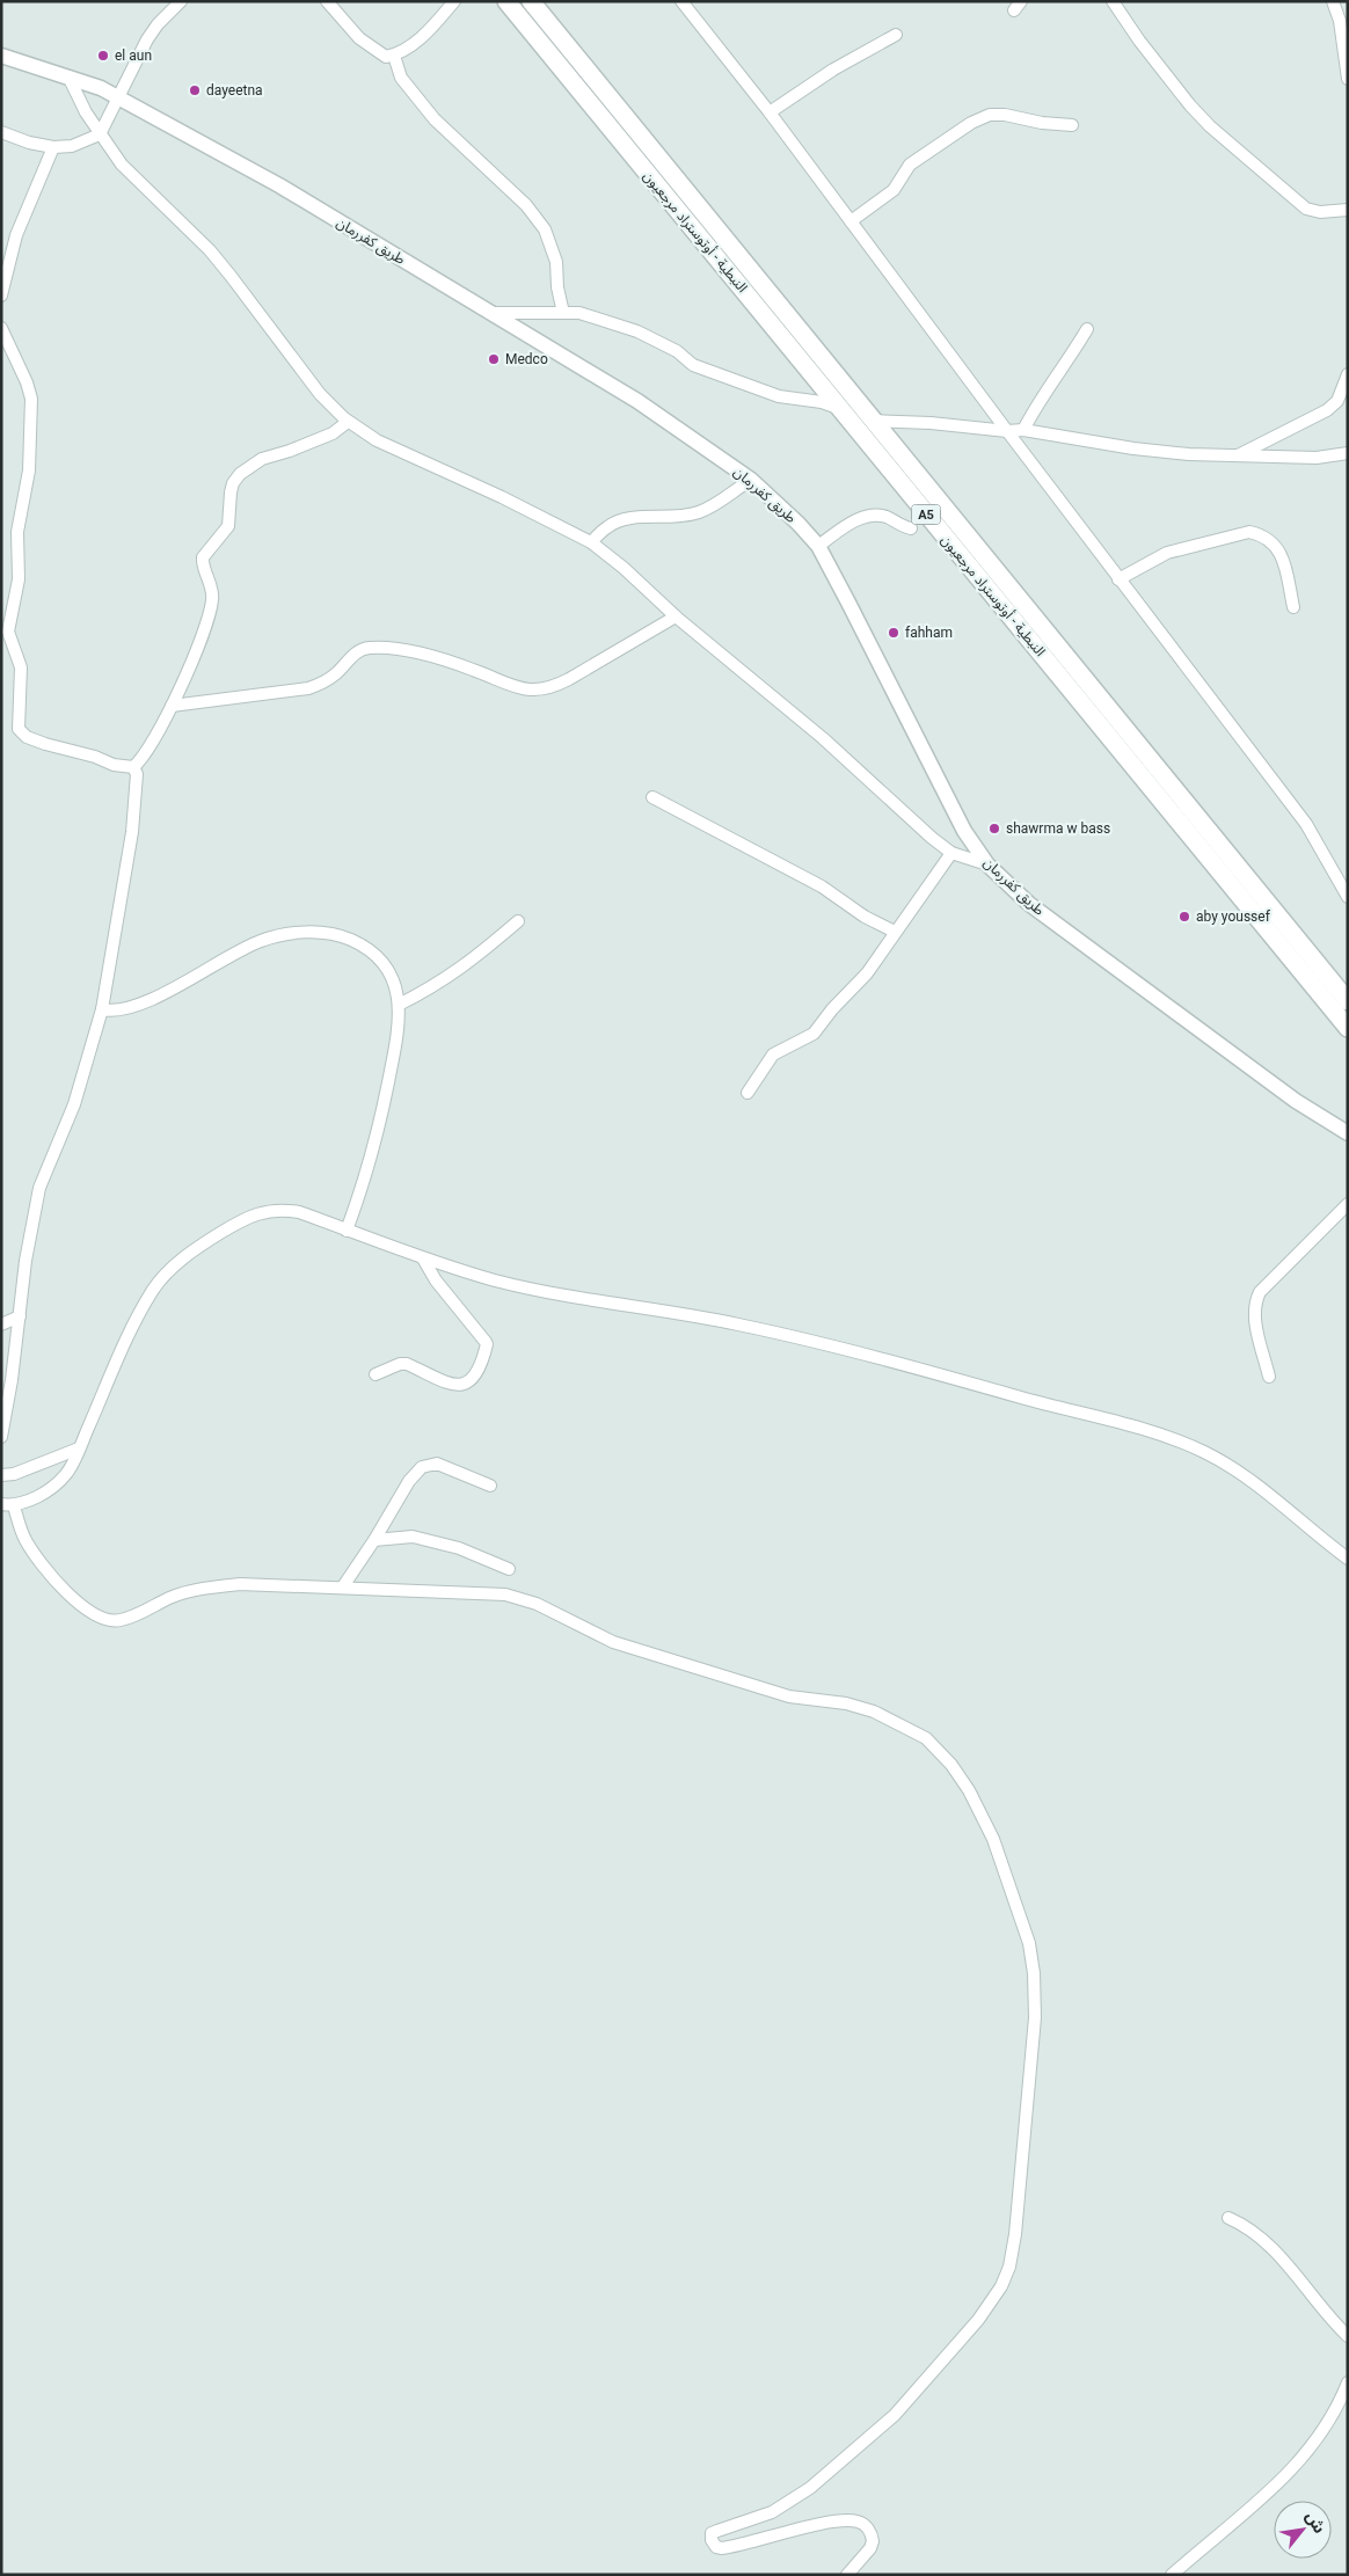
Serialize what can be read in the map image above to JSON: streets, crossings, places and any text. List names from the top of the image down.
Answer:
{
  "streets": {
    "highway": ["النبطية - أوتوستراد مرجعيون", "A5"],
    "main road": ["طريق كفررمان"]
  },
  "places": [
    "el aun",
    "dayeetna",
    "Medco",
    "fahham",
    "shawrma w bass",
    "aby youssef"
  ],
  "north": "top right"
}
